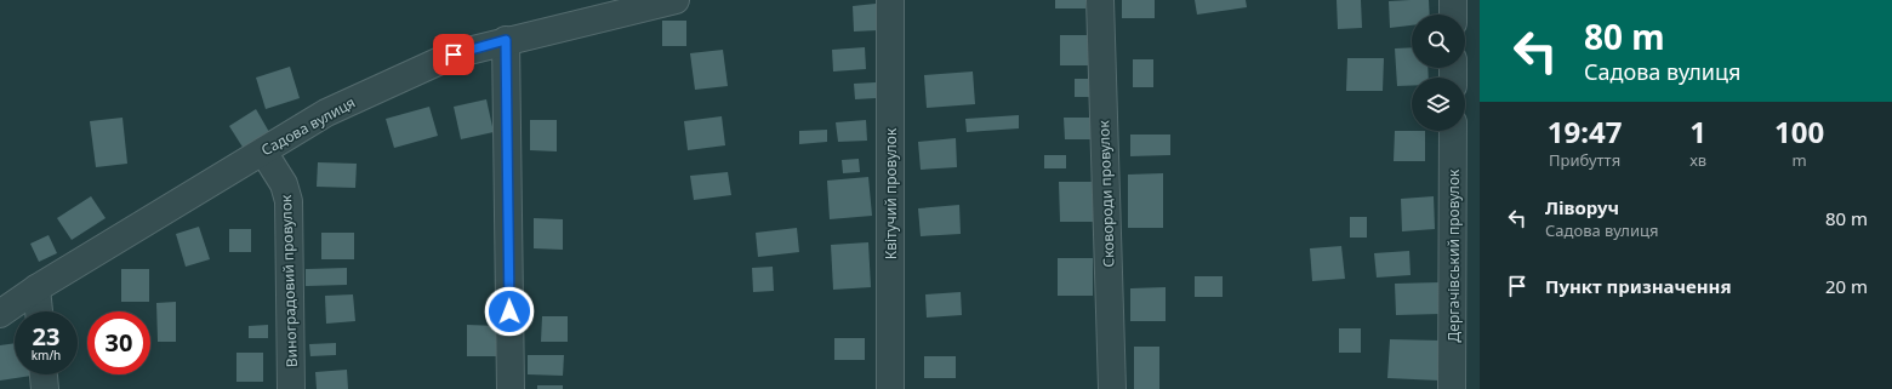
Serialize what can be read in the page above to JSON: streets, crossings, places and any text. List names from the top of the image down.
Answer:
{
  "streets": {
    "street": [
      "Садова вулиця",
      "Квітучий провулок",
      "Сковороди провулок",
      "Дергачівський провулок",
      "Виноградовий провулок"
    ]
  },
  "crossings": [
    ["Садова вулиця", "Виноградовий провулок"]
  ],
  "page": {
    "turn": ["80 m", "Садова вулиця"],
    "eta": [
      "19:47",
      "Прибуття",
      "1",
      "хв",
      "100",
      "m"
    ],
    "list": [
      {
        "name": "Ліворуч",
        "note": "Садова вулиця",
        "value": "80 m"
      },
      {
        "name": "Пункт призначення",
        "value": "20 m"
      }
    ],
    "speed": "23 km/h",
    "limit": "30"
  }
}
